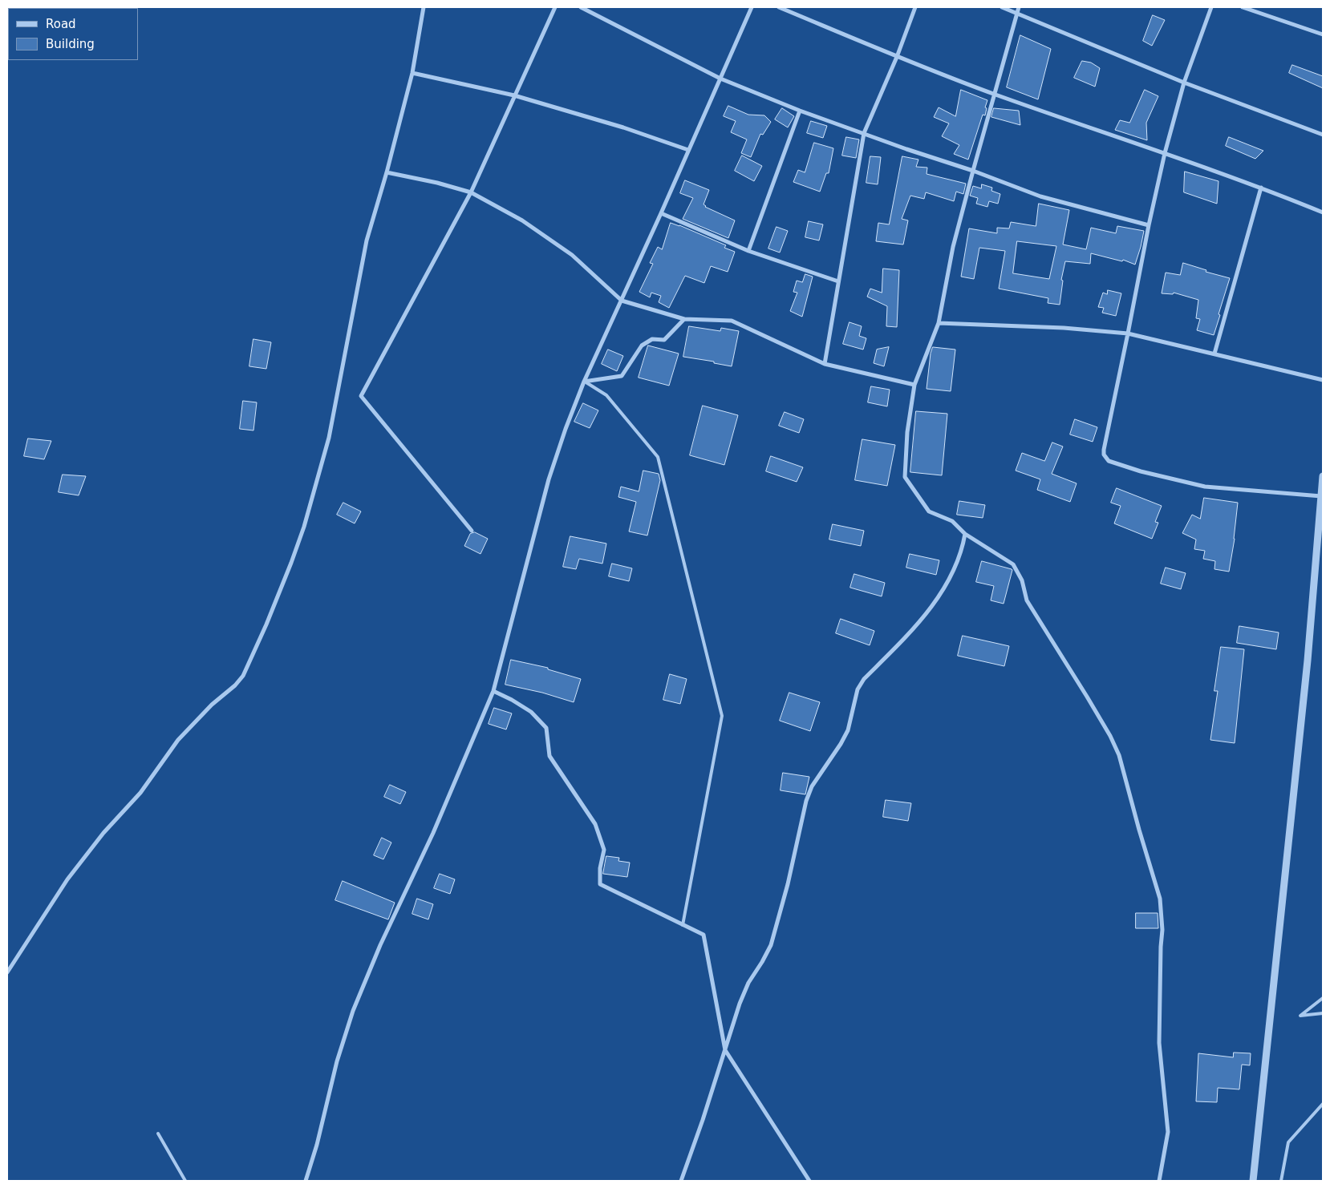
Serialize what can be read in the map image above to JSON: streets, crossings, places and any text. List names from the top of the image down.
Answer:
{
  "legend": ["Road", "Building"]
}
